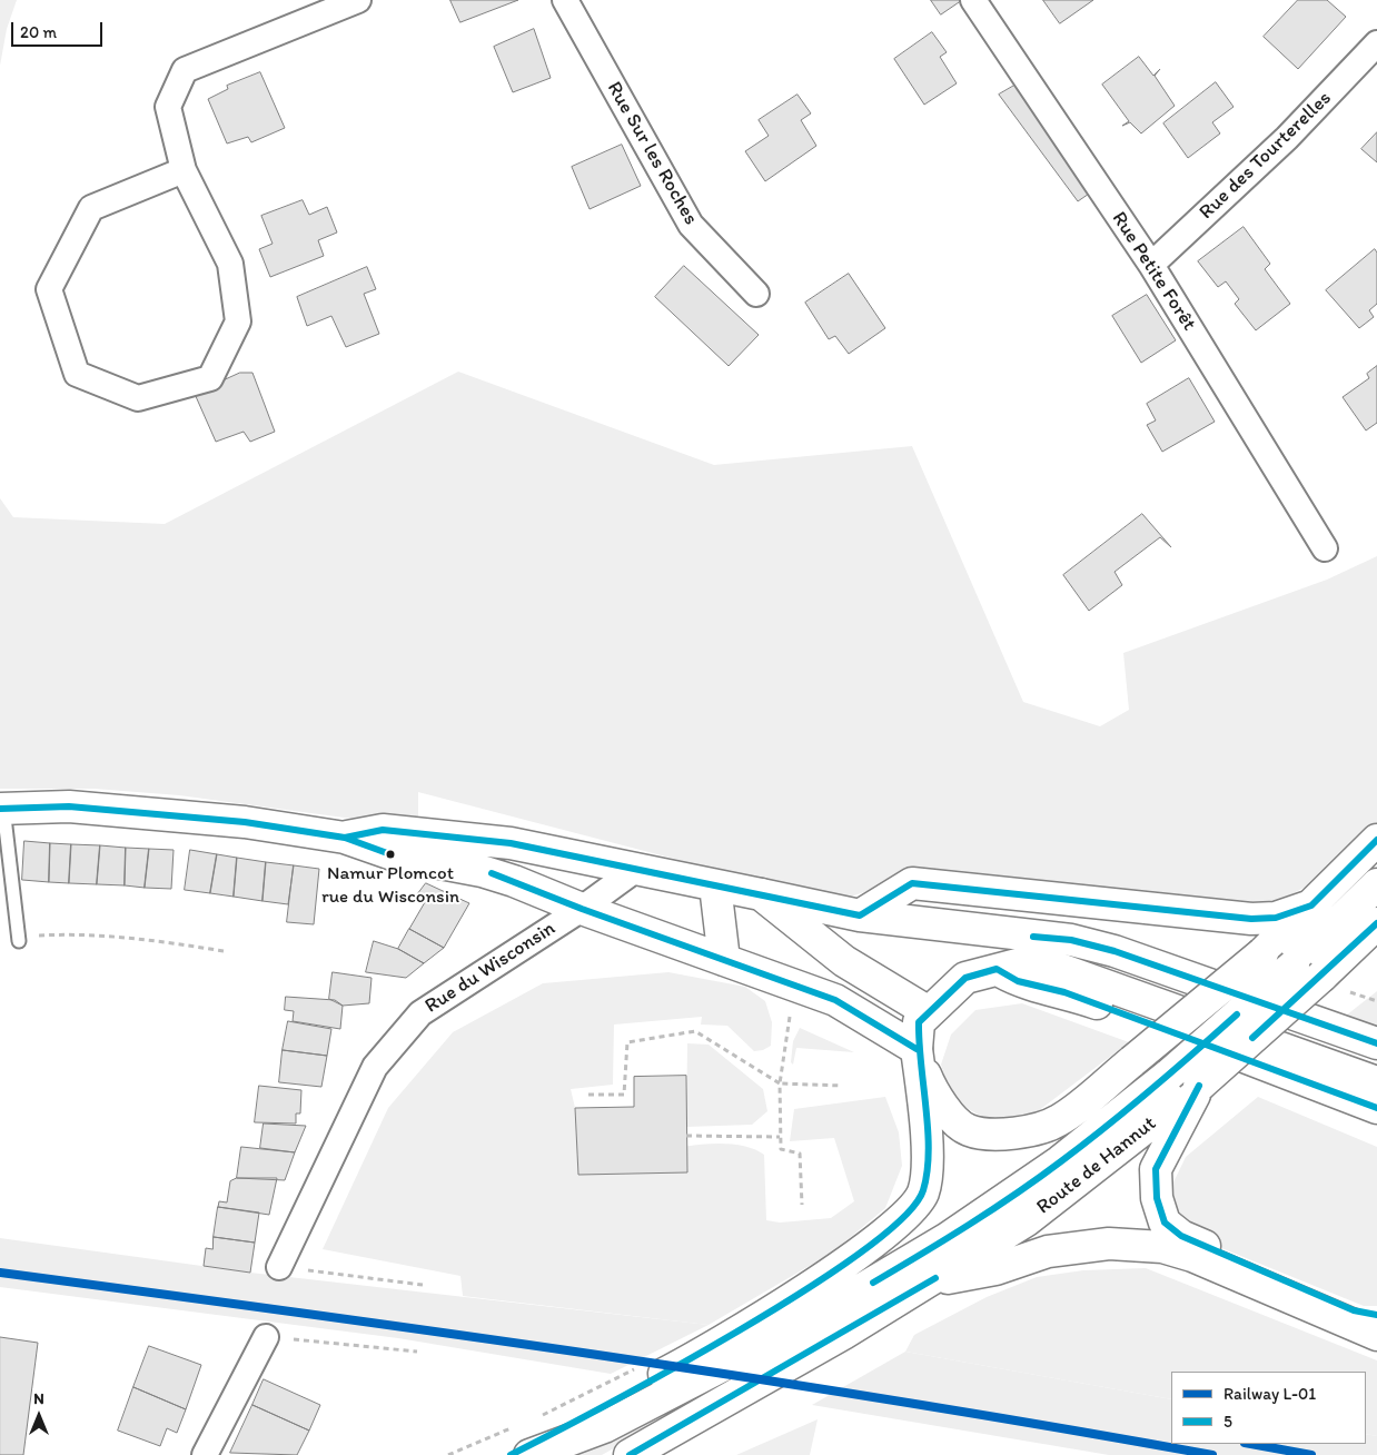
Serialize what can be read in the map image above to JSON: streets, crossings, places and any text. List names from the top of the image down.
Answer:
{
  "streets": {
    "main road": ["Route de Hannut"],
    "street": [
      "Rue Sur les Roches",
      "Rue des Tourterelles",
      "Rue Petite Forêt",
      "Rue du Wisconsin"
    ]
  },
  "crossings": [
    ["Rue des Tourterelles", "Rue Petite Forêt"]
  ],
  "places": ["Namur Plomcot rue du Wisconsin"],
  "lines": ["transit line 5", "rail line L-01"],
  "legend": ["Railway L-01", "5"],
  "scale_bar": "20 m",
  "north": "top"
}
